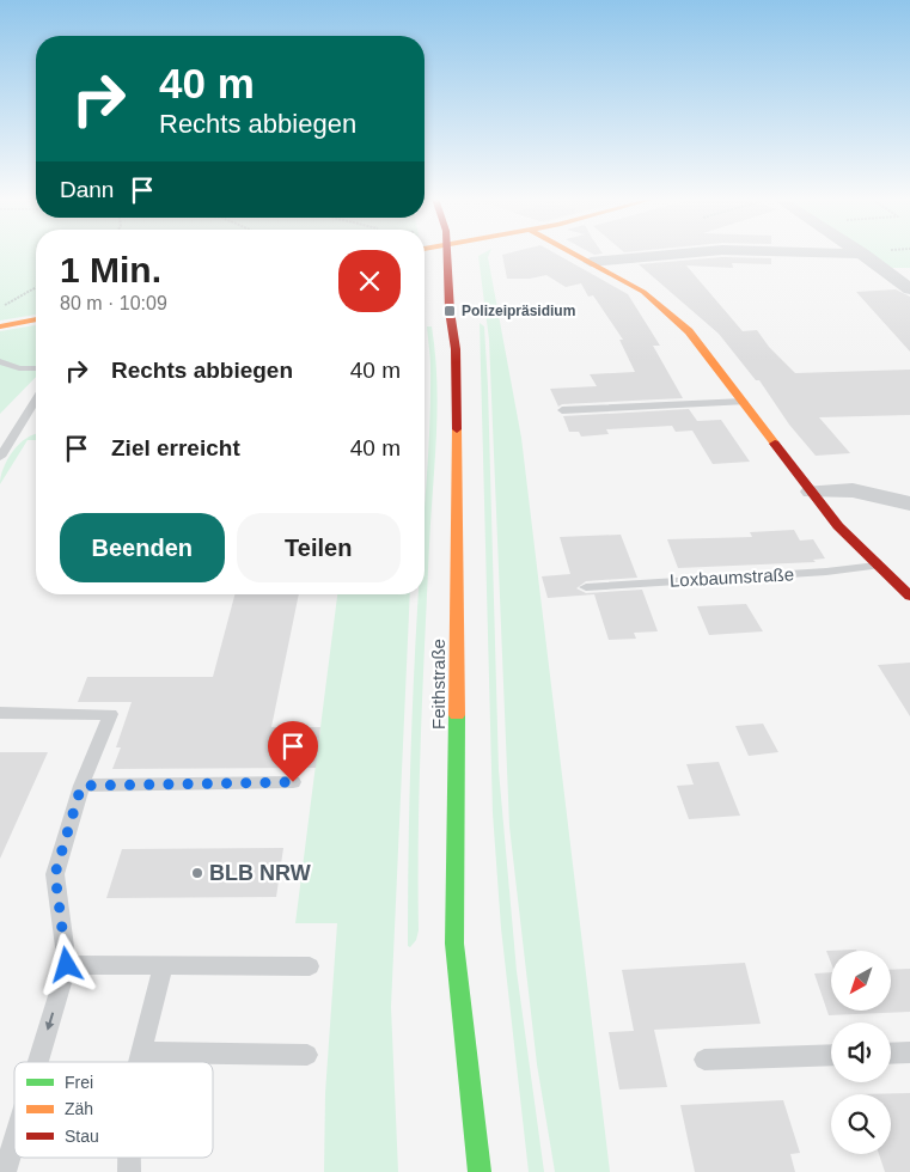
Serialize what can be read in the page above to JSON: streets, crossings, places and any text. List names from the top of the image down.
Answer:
{
  "streets": {
    "main road": ["Feithstraße"],
    "lane": ["Loxbaumstraße"]
  },
  "places": {
    "transit": ["Polizeipräsidium"],
    "other": ["BLB NRW"]
  },
  "legend": ["Frei", "Zäh", "Stau"],
  "north": "bottom left",
  "page": {
    "turn": ["40 m", "Rechts abbiegen"],
    "then": "Dann",
    "heading": ["1 Min.", "80 m · 10:09"],
    "list": [
      {
        "name": "Rechts abbiegen",
        "value": "40 m"
      },
      {
        "name": "Ziel erreicht",
        "value": "40 m"
      }
    ],
    "buttons": ["Beenden", "Teilen"]
  }
}
